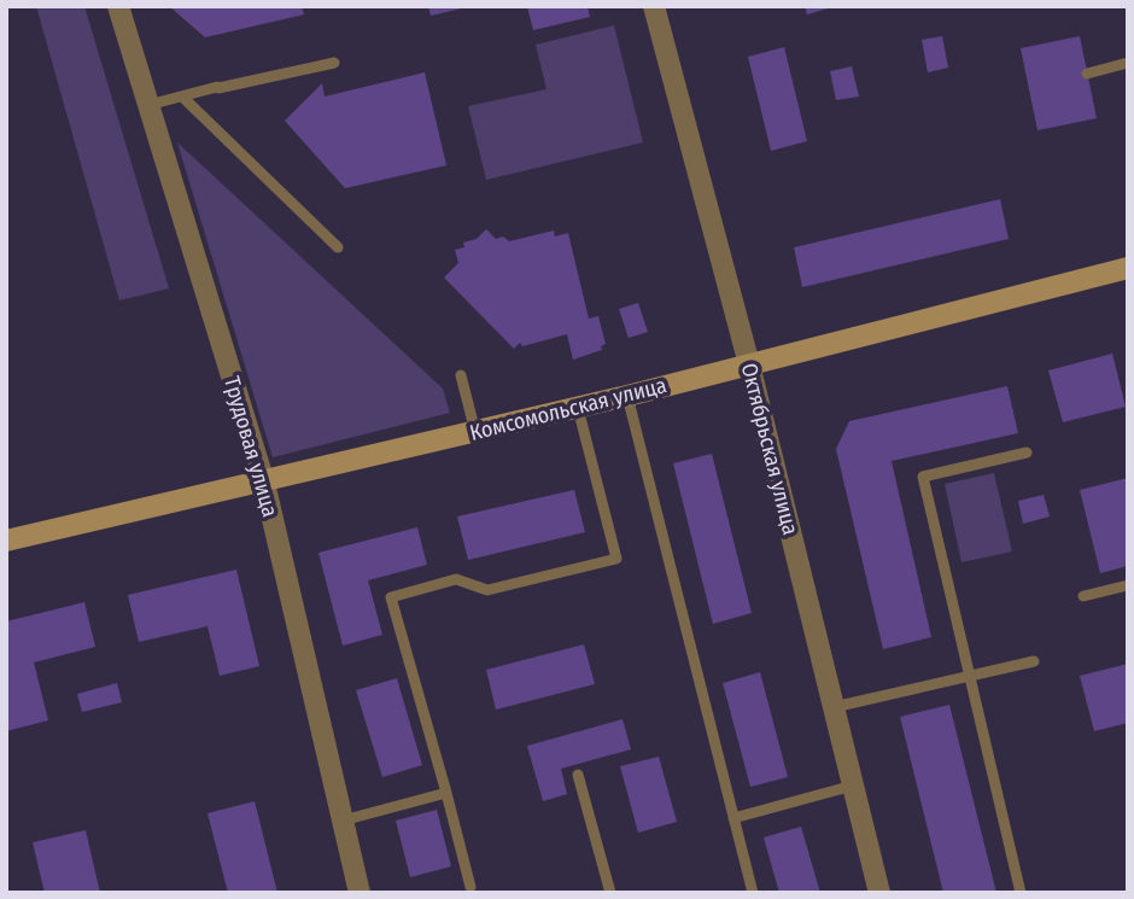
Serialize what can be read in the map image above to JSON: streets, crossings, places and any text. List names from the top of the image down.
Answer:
{
  "streets": {
    "street": ["Комсомольская улица", "Трудовая улица", "Октябрьская улица"]
  },
  "crossings": [
    ["Комсомольская улица", "Трудовая улица"],
    ["Комсомольская улица", "Октябрьская улица"]
  ]
}
